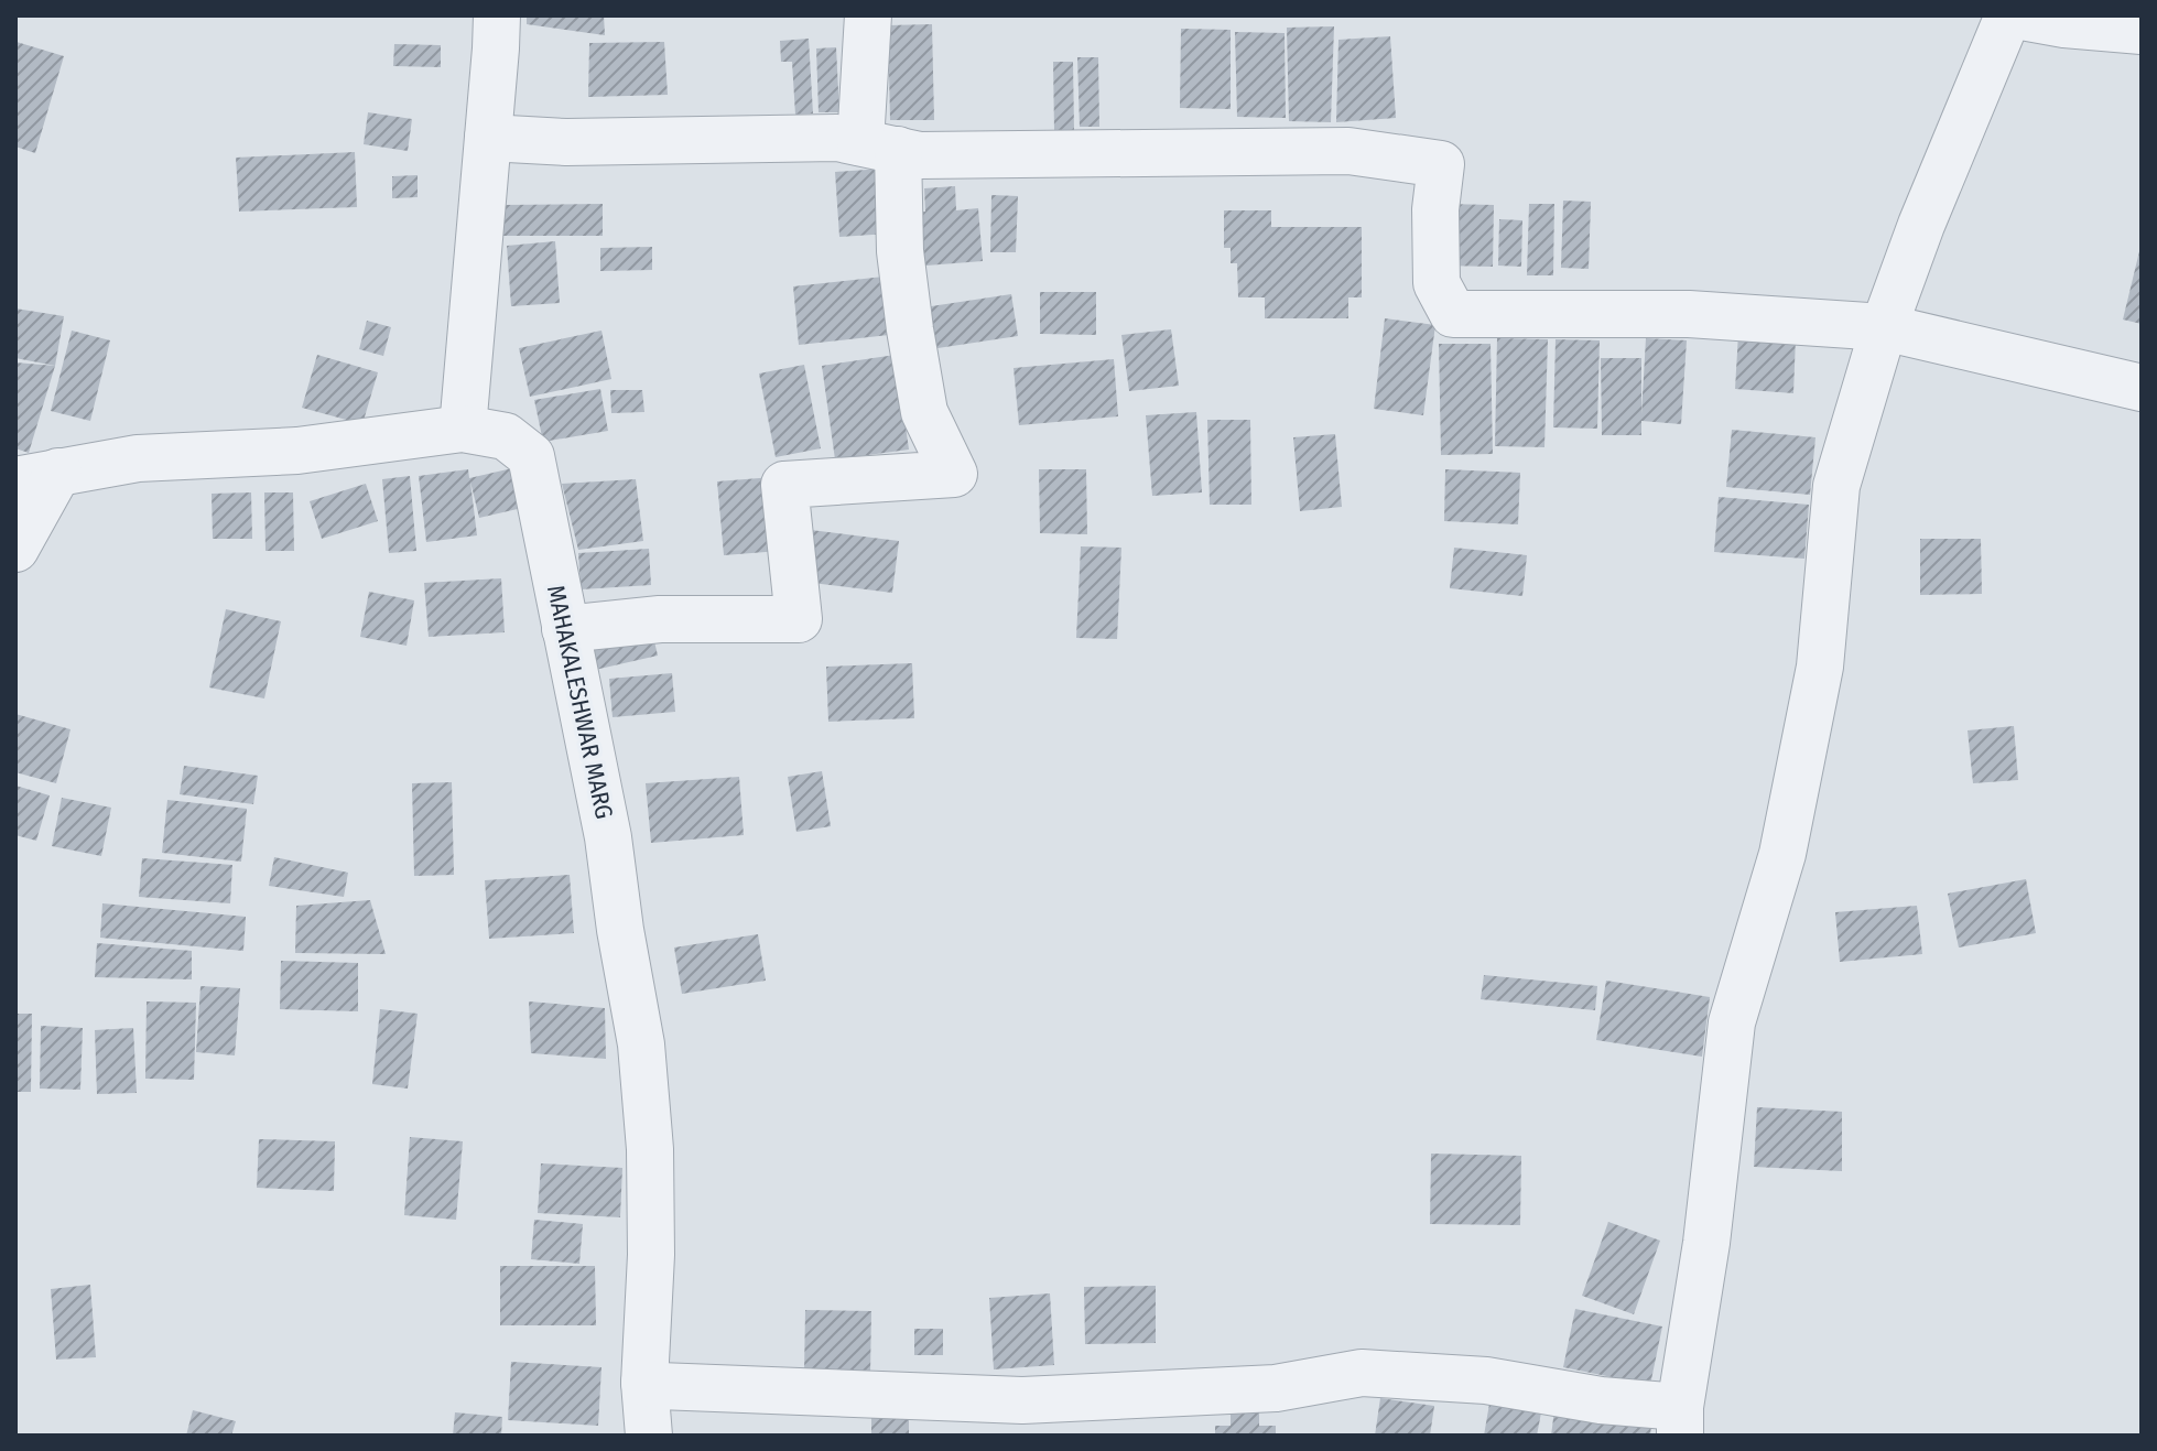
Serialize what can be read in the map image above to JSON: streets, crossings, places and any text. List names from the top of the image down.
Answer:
{
  "streets": {
    "street": ["MAHAKALESHWAR MARG"]
  }
}
